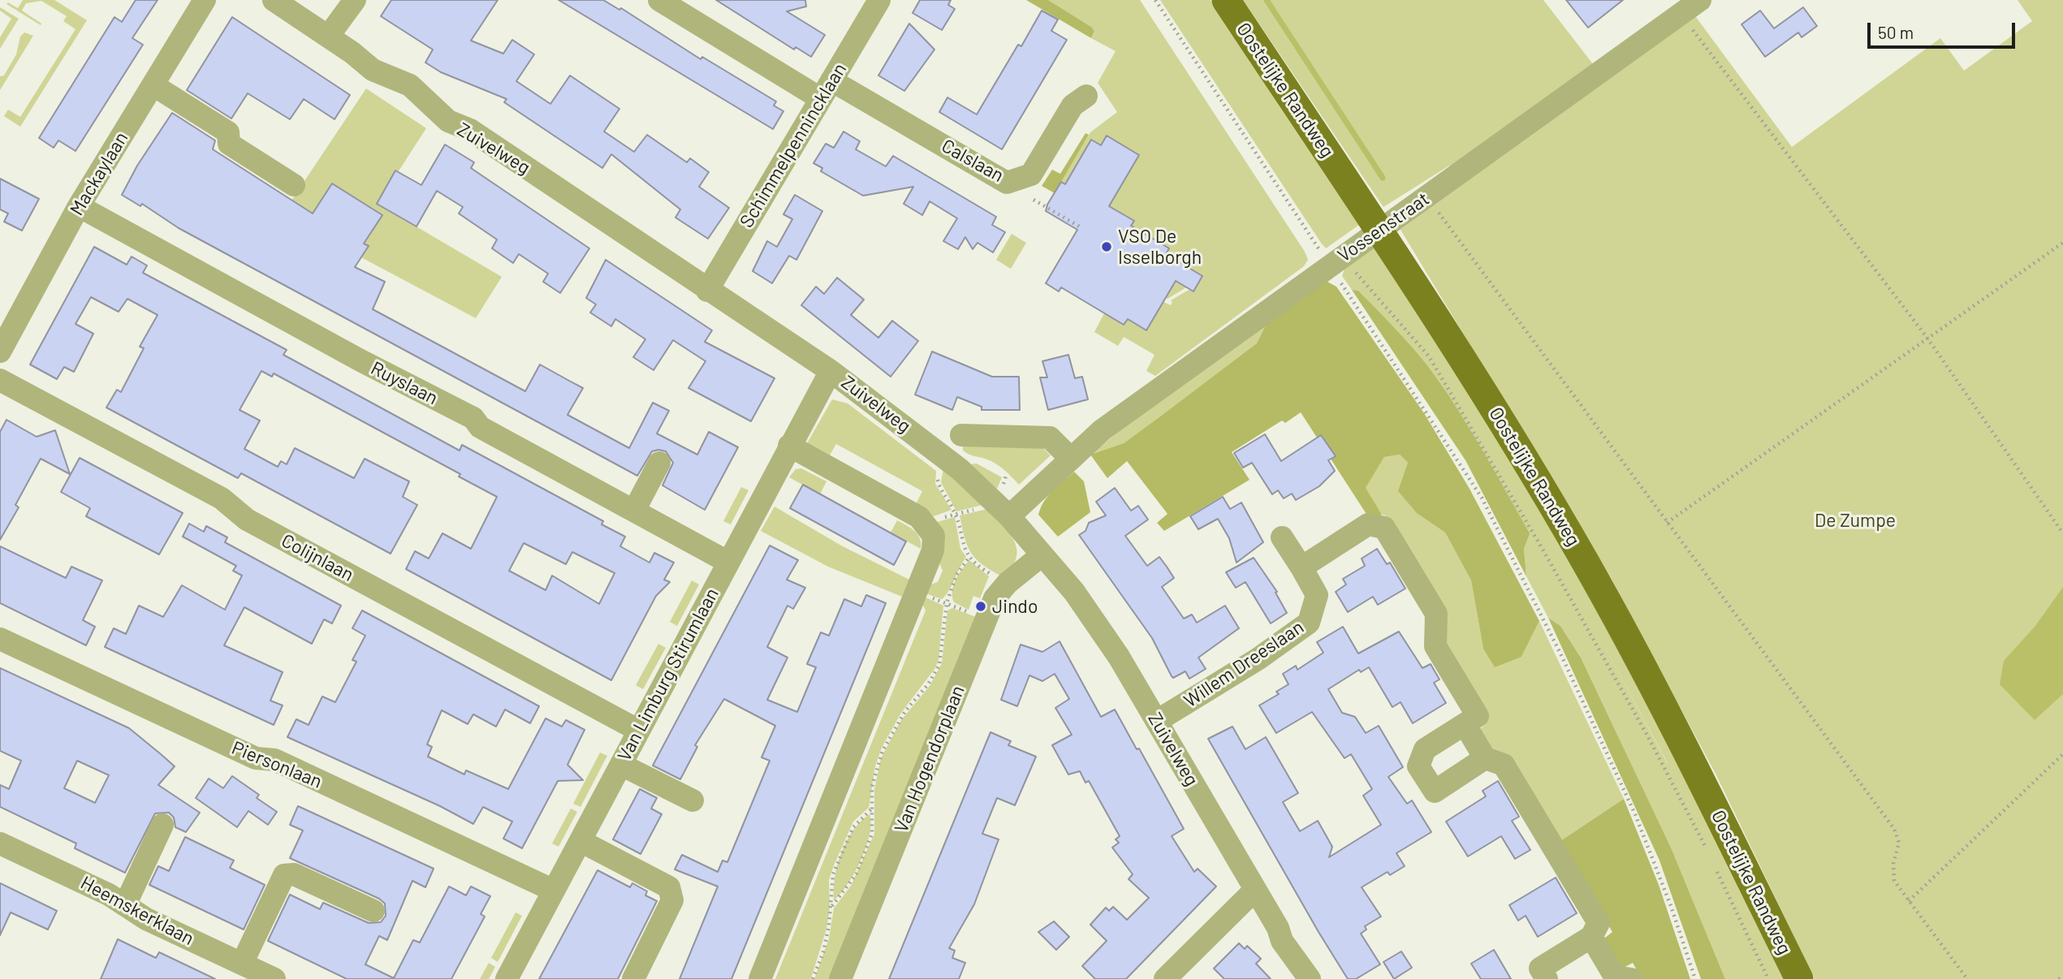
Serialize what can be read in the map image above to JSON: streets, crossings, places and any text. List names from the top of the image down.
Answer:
{
  "streets": {
    "main road": ["Oostelijke Randweg"],
    "street": [
      "Schimmelpennincklaan",
      "Zuivelweg",
      "Calslaan",
      "Mackaylaan",
      "Vossenstraat",
      "Ruyslaan",
      "Colijnlaan",
      "Willem Dreeslaan",
      "Van Limburg Stirumlaan",
      "Van Hogendorplaan",
      "Piersonlaan",
      "Heemskerklaan"
    ]
  },
  "crossings": [
    ["Oostelijke Randweg", "Vossenstraat"],
    ["Schimmelpennincklaan", "Zuivelweg"],
    ["Schimmelpennincklaan", "Calslaan"],
    ["Zuivelweg", "Vossenstraat"],
    ["Zuivelweg", "Willem Dreeslaan"],
    ["Zuivelweg", "Van Limburg Stirumlaan"],
    ["Zuivelweg", "Van Hogendorplaan"],
    ["Mackaylaan", "Ruyslaan"],
    ["Ruyslaan", "Van Limburg Stirumlaan"],
    ["Colijnlaan", "Van Limburg Stirumlaan"],
    ["Van Limburg Stirumlaan", "Piersonlaan"]
  ],
  "parks": ["De Zumpe"],
  "places": ["VSO De Isselborgh", "Jindo"],
  "scale_bar": "50 m"
}
